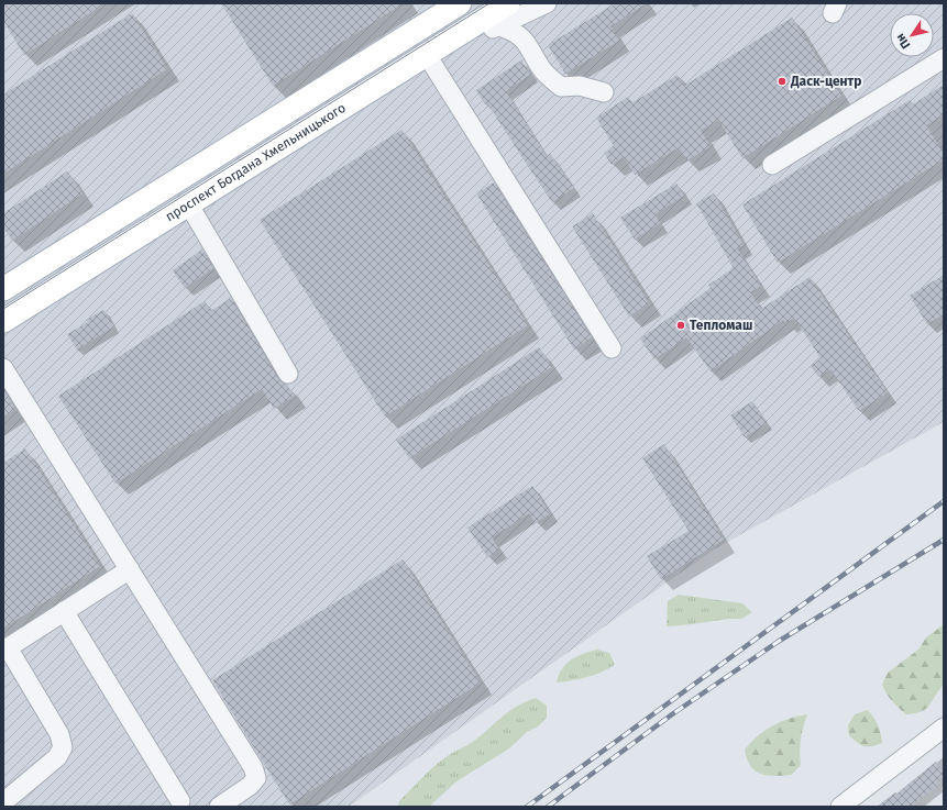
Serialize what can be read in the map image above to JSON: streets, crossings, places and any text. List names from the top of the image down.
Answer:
{
  "streets": {
    "main road": ["проспект Богдана Хмельницького"]
  },
  "places": ["Даск-центр", "Тепломаш"],
  "north": "bottom left"
}
